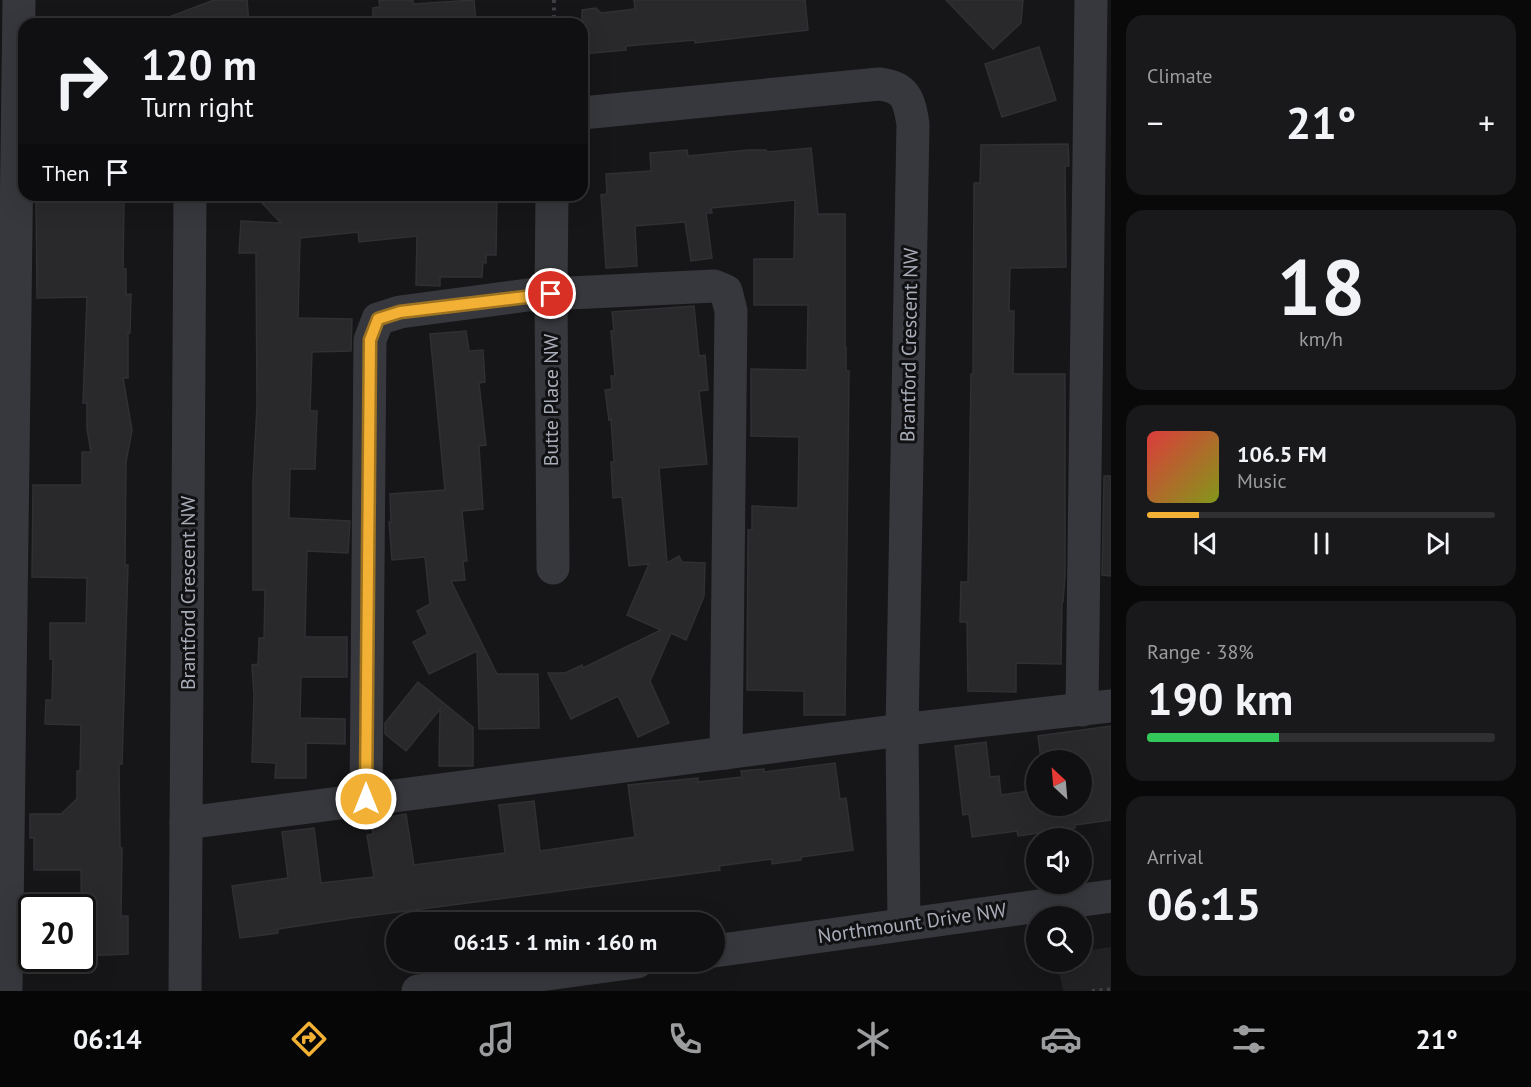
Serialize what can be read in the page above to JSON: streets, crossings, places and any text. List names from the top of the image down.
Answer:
{
  "streets": {
    "street": ["Brantford Crescent NW", "Butte Place NW", "Northmount Drive NW"]
  },
  "crossings": [
    ["Brantford Crescent NW", "Northmount Drive NW"]
  ],
  "north": "top left",
  "page": {
    "tile": [
      "Climate",
      ["18", "km/h"],
      ["Range · 38%", "190 km"],
      ["Arrival", "06:15"]
    ],
    "turn": ["120 m", "Turn right"],
    "heat": ["−", "21°", "+"],
    "then": "Then",
    "song": ["106.5 FM", "Music"],
    "limit": "20",
    "trip": "06:15 · 1 min · 160 m",
    "tabs": ["06:14", "21°"]
  }
}
